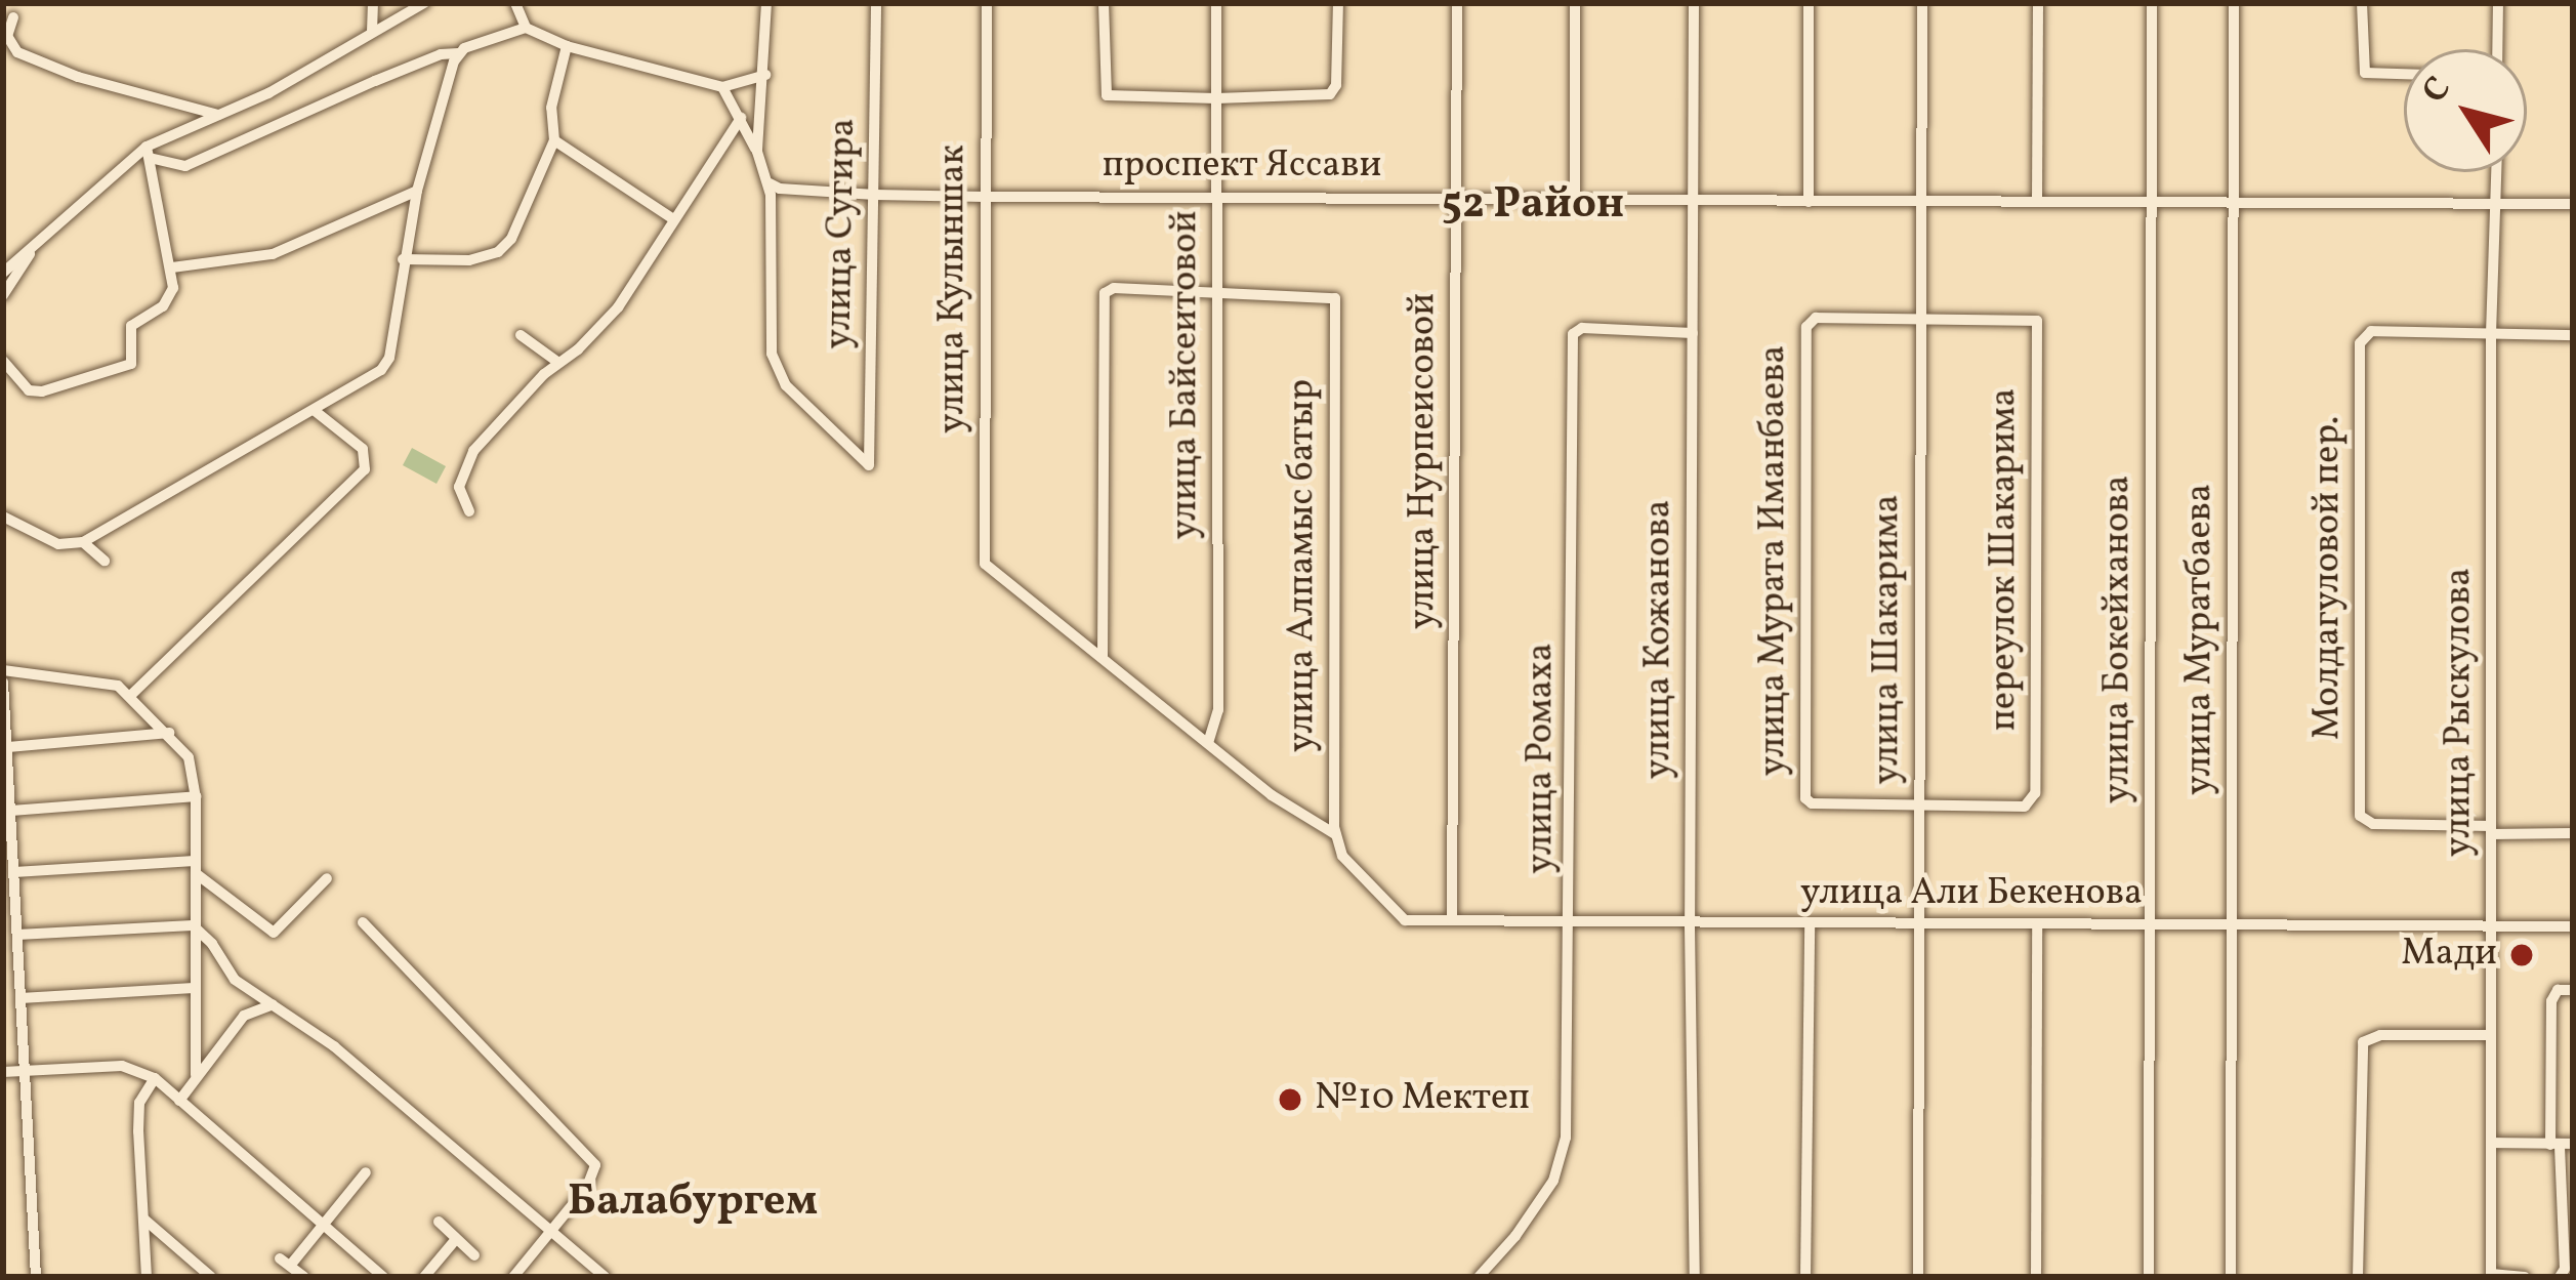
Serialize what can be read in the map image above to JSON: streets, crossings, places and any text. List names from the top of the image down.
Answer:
{
  "streets": {
    "street": [
      "проспект Яссави",
      "улица Сугира",
      "улица Кулыншак",
      "улица Байсеитовой",
      "улица Нурпеисовой",
      "переулок Шакарима",
      "улица Мурата Иманбаева",
      "улица Алпамыс батыр",
      "Молдагуловой пер.",
      "улица Кожанова",
      "улица Шакарима",
      "улица Бокейханова",
      "улица Муратбаева",
      "улица Рыскулова",
      "улица Ромаха",
      "улица Али Бекенова"
    ]
  },
  "crossings": [
    ["проспект Яссави", "улица Сугира"],
    ["проспект Яссави", "улица Кулыншак"],
    ["проспект Яссави", "улица Байсеитовой"],
    ["проспект Яссави", "улица Нурпеисовой"],
    ["проспект Яссави", "улица Кожанова"],
    ["проспект Яссави", "улица Шакарима"],
    ["проспект Яссави", "улица Бокейханова"],
    ["проспект Яссави", "улица Муратбаева"],
    ["проспект Яссави", "улица Рыскулова"],
    ["улица Байсеитовой", "улица Алпамыс батыр"],
    ["улица Нурпеисовой", "улица Али Бекенова"],
    ["переулок Шакарима", "улица Мурата Иманбаева"],
    ["переулок Шакарима", "улица Шакарима"],
    ["улица Мурата Иманбаева", "улица Шакарима"],
    ["улица Алпамыс батыр", "улица Али Бекенова"],
    ["Молдагуловой пер.", "улица Рыскулова"],
    ["улица Кожанова", "улица Ромаха"],
    ["улица Кожанова", "улица Али Бекенова"],
    ["улица Шакарима", "улица Али Бекенова"],
    ["улица Бокейханова", "улица Али Бекенова"],
    ["улица Муратбаева", "улица Али Бекенова"],
    ["улица Рыскулова", "улица Али Бекенова"],
    ["улица Ромаха", "улица Али Бекенова"]
  ],
  "districts": ["52 Район", "Балабургем"],
  "places": ["Мади", "№10 Мектеп"],
  "north": "top left"
}
